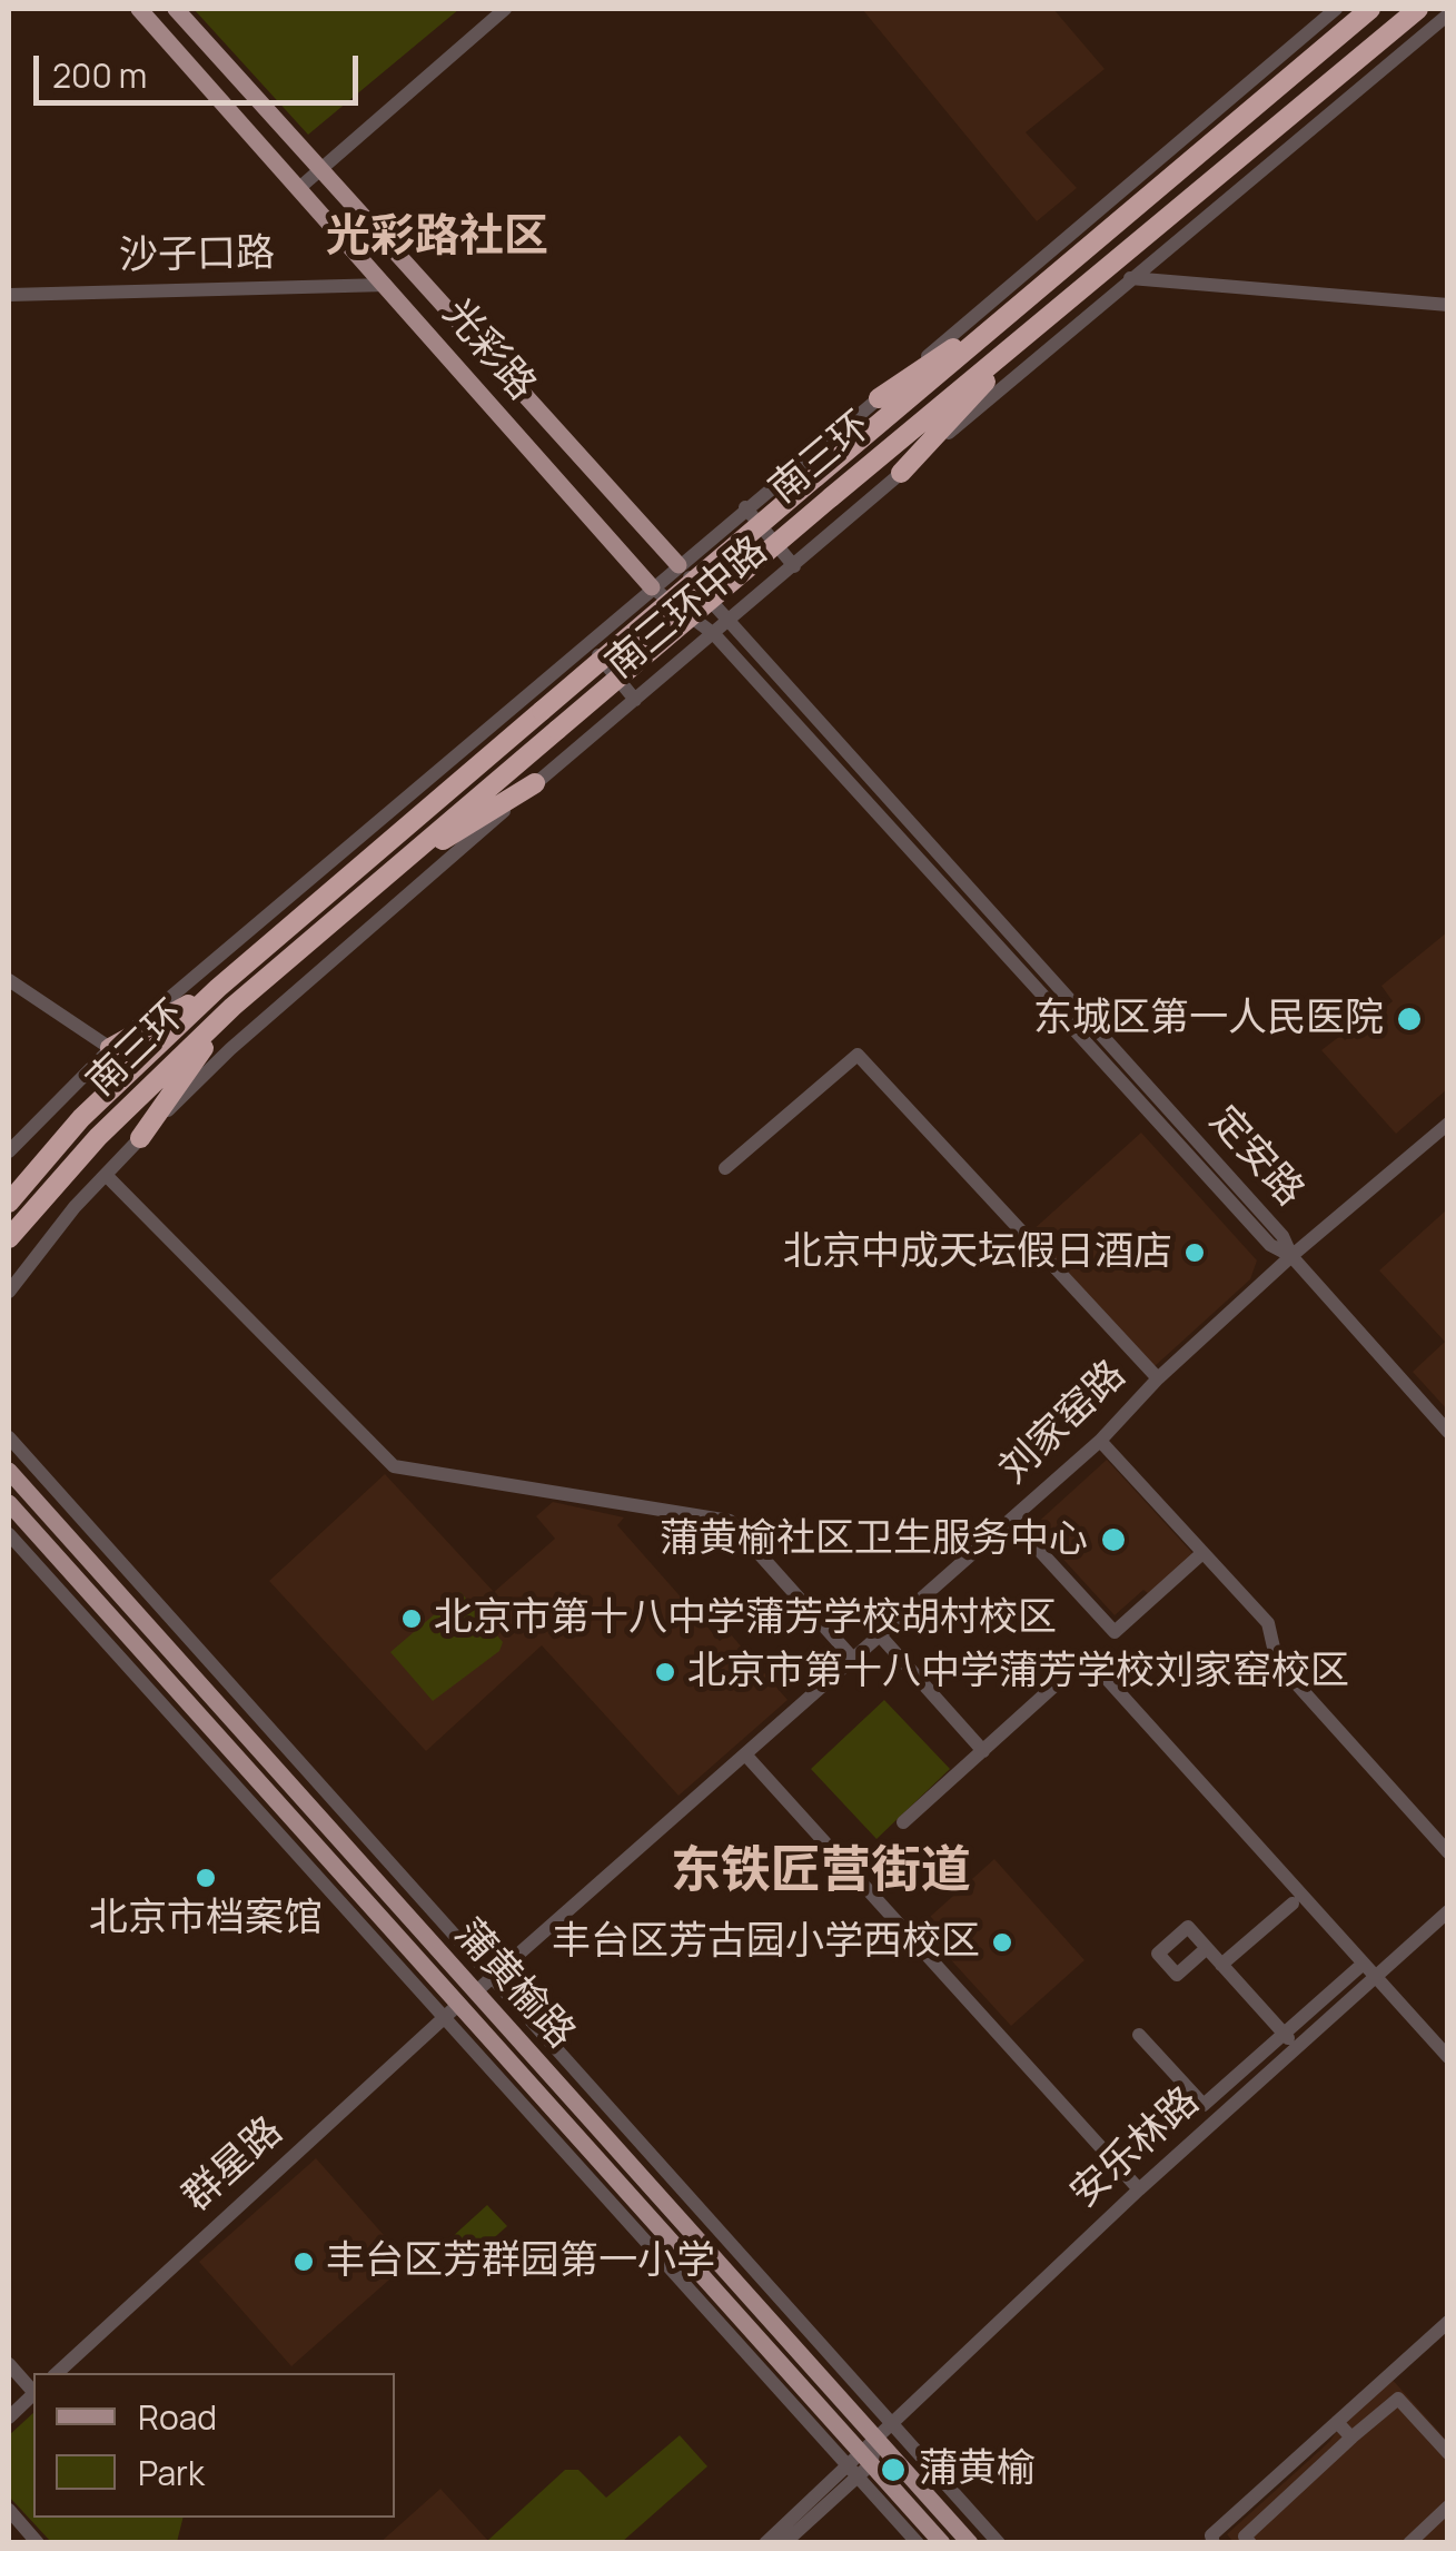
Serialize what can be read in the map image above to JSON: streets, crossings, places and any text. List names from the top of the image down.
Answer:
{
  "streets": {
    "highway": ["南三环"],
    "main road": ["光彩路", "蒲黄榆路"],
    "street": [
      "沙子口路",
      "南三环中路",
      "定安路",
      "刘家窑路",
      "安乐林路",
      "群星路"
    ]
  },
  "crossings": [
    ["沙子口路", "光彩路"],
    ["光彩路", "南三环中路"],
    ["光彩路", "定安路"],
    ["南三环中路", "定安路"],
    ["定安路", "刘家窑路"],
    ["刘家窑路", "蒲黄榆路"],
    ["蒲黄榆路", "安乐林路"],
    ["蒲黄榆路", "群星路"]
  ],
  "districts": ["光彩路社区", "东铁匠营街道"],
  "places": [
    "东城区第一人民医院",
    "北京中成天坛假日酒店",
    "蒲黄榆社区卫生服务中心",
    "北京市第十八中学蒲芳学校胡村校区",
    "北京市第十八中学蒲芳学校刘家窑校区",
    "北京市档案馆",
    "丰台区芳古园小学西校区",
    "丰台区芳群园第一小学",
    "蒲黄榆"
  ],
  "legend": ["Road", "Park"],
  "scale_bar": "200 m"
}
